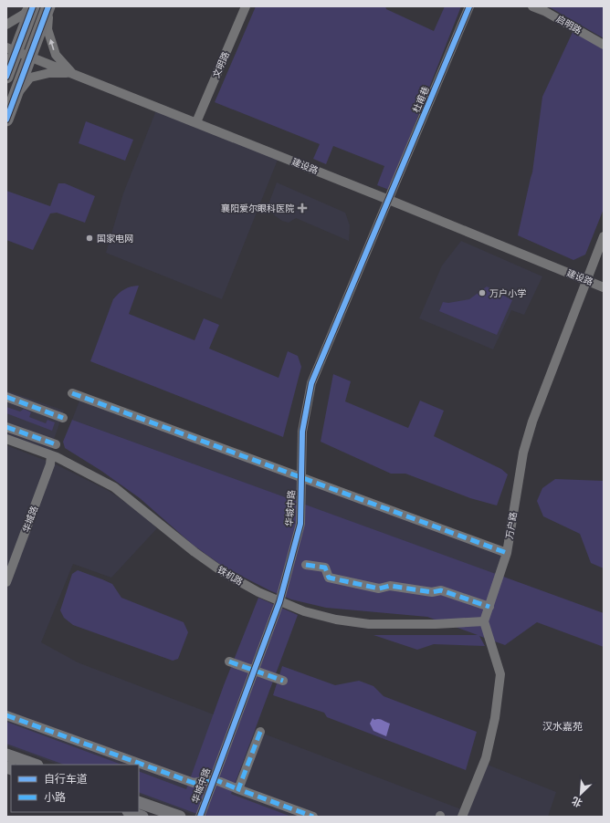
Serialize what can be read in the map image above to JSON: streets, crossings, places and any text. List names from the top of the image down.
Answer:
{
  "streets": {
    "street": [
      "启明路",
      "文明路",
      "杜甫巷",
      "建设路",
      "华城中路",
      "华城路",
      "万户路",
      "铁机路"
    ]
  },
  "crossings": [
    ["文明路", "建设路"],
    ["杜甫巷", "建设路"],
    ["杜甫巷", "华城中路"],
    ["建设路", "华城中路"],
    ["建设路", "万户路"],
    ["华城中路", "铁机路"],
    ["华城路", "铁机路"],
    ["万户路", "铁机路"]
  ],
  "districts": ["汉水嘉苑"],
  "places": {
    "health": ["襄阳爱尔眼科医院"],
    "other": ["国家电网", "万户小学"]
  },
  "legend": ["自行车道", "小路"],
  "north": "bottom left"
}
